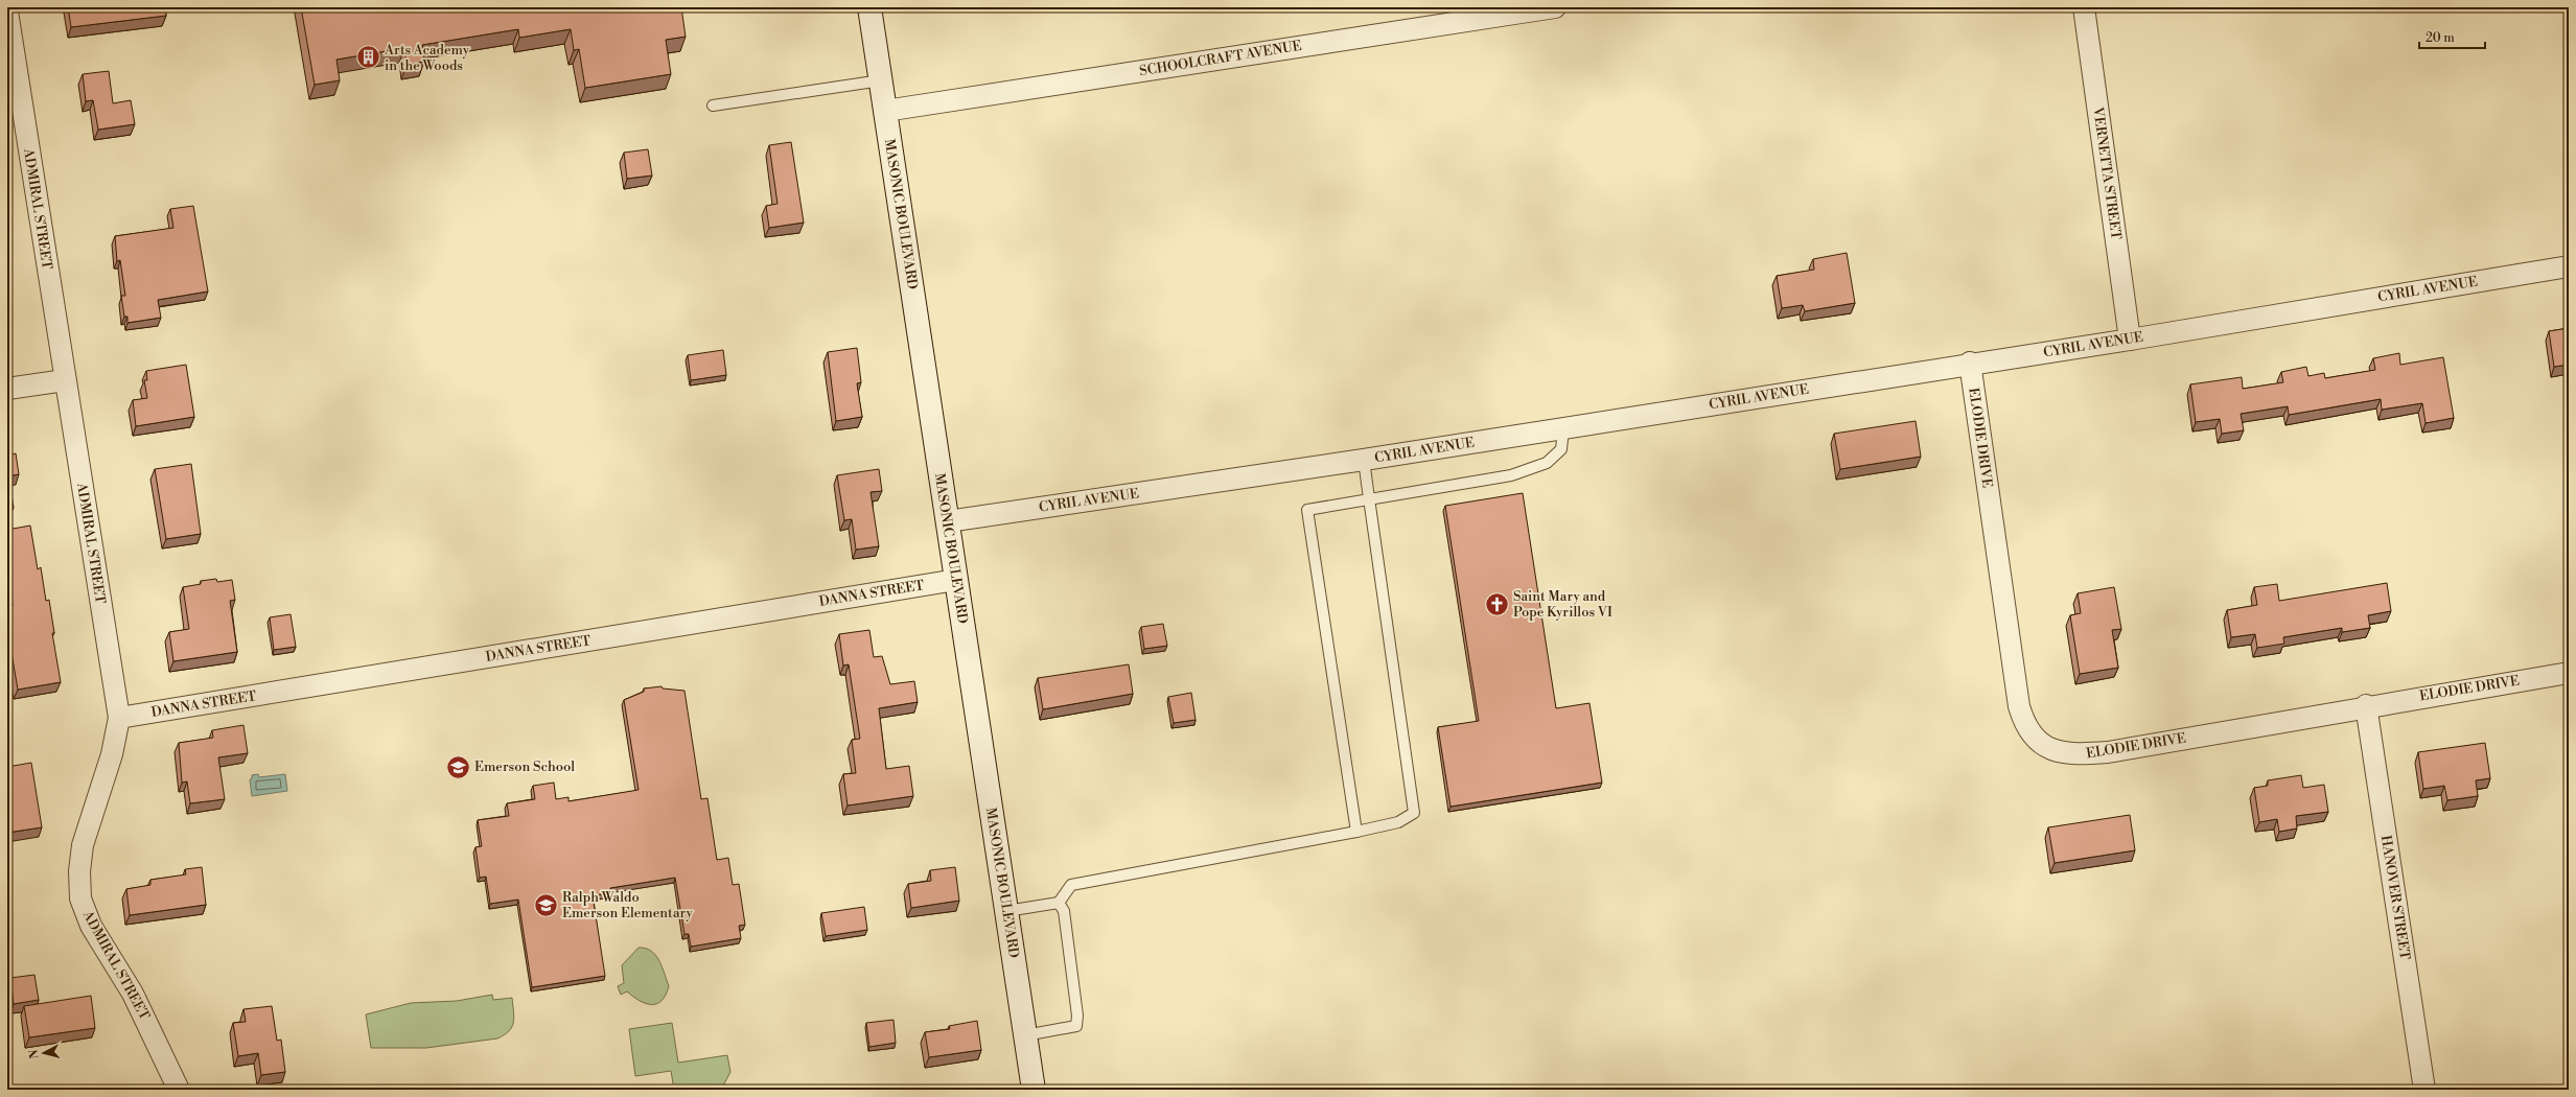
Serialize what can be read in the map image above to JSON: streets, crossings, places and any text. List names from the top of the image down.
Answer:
{
  "streets": {
    "street": [
      "SCHOOLCRAFT AVENUE",
      "VERNETTA STREET",
      "ADMIRAL STREET",
      "MASONIC BOULEVARD",
      "CYRIL AVENUE",
      "ELODIE DRIVE",
      "DANNA STREET",
      "HANOVER STREET"
    ]
  },
  "crossings": [
    ["SCHOOLCRAFT AVENUE", "MASONIC BOULEVARD"],
    ["VERNETTA STREET", "CYRIL AVENUE"],
    ["ADMIRAL STREET", "DANNA STREET"],
    ["MASONIC BOULEVARD", "CYRIL AVENUE"],
    ["MASONIC BOULEVARD", "DANNA STREET"],
    ["CYRIL AVENUE", "ELODIE DRIVE"],
    ["ELODIE DRIVE", "HANOVER STREET"]
  ],
  "places": {
    "building": ["Arts Academy in the Woods"],
    "church": ["Saint Mary and Pope Kyrillos VI"],
    "school or university": ["Emerson School", "Ralph Waldo Emerson Elementary"]
  },
  "scale_bar": "20 m",
  "north": "left"
}
